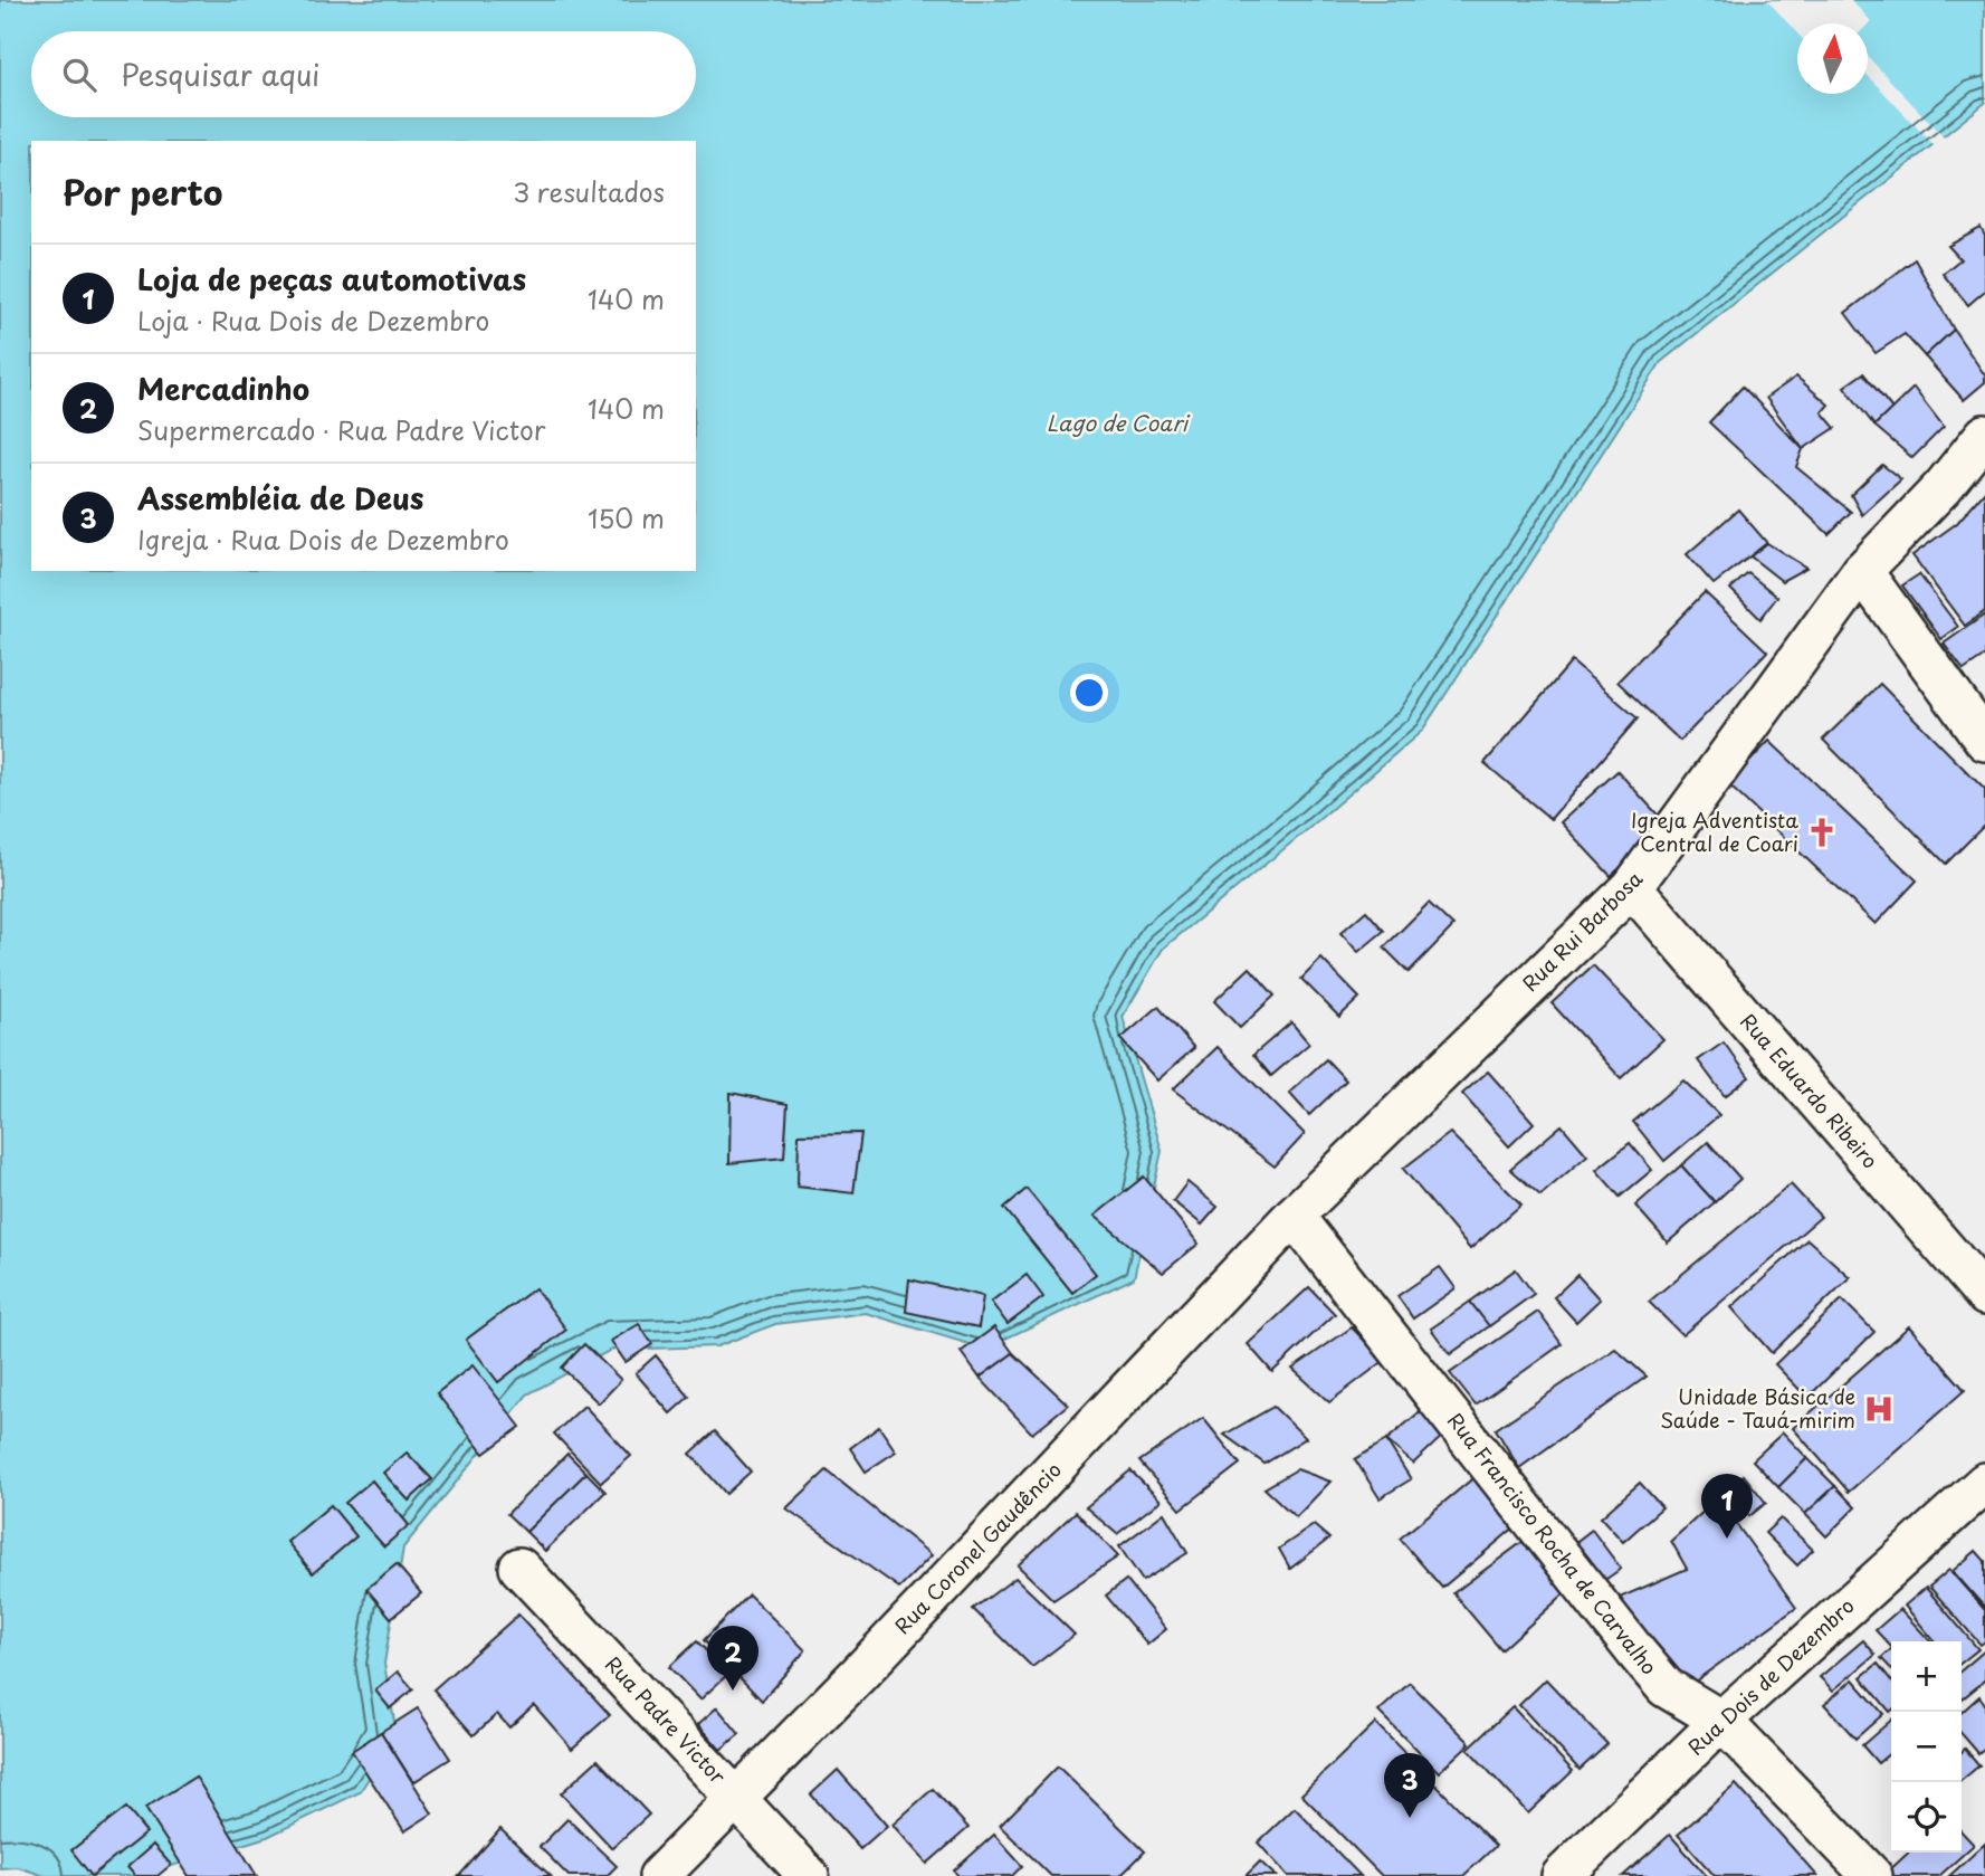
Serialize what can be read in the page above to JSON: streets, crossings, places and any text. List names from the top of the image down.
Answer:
{
  "streets": {
    "street": [
      "Rua Rui Barbosa",
      "Rua Eduardo Ribeiro",
      "Rua Francisco Rocha de Carvalho",
      "Rua Coronel Gaudêncio",
      "Rua Dois de Dezembro",
      "Rua Padre Victor"
    ]
  },
  "crossings": [
    ["Rua Rui Barbosa", "Rua Eduardo Ribeiro"],
    ["Rua Rui Barbosa", "Rua Francisco Rocha de Carvalho"],
    ["Rua Rui Barbosa", "Rua Coronel Gaudêncio"],
    ["Rua Francisco Rocha de Carvalho", "Rua Coronel Gaudêncio"],
    ["Rua Francisco Rocha de Carvalho", "Rua Dois de Dezembro"],
    ["Rua Coronel Gaudêncio", "Rua Padre Victor"]
  ],
  "water": ["Lago de Coari"],
  "places": {
    "church": ["Igreja Adventista Central de Coari"],
    "hospital": ["Unidade Básica de Saúde - Tauá-mirim"]
  },
  "north": "top",
  "page": {
    "search": "Pesquisar aqui",
    "heading": ["Por perto", "3 resultados"],
    "list": [
      {
        "mark": "1",
        "name": "Loja de peças automotivas",
        "note": "Loja · Rua Dois de Dezembro",
        "value": "140 m"
      },
      {
        "mark": "2",
        "name": "Mercadinho",
        "note": "Supermercado · Rua Padre Victor",
        "value": "140 m"
      },
      {
        "mark": "3",
        "name": "Assembléia de Deus",
        "note": "Igreja · Rua Dois de Dezembro",
        "value": "150 m"
      }
    ],
    "pins": ["1", "2", "3"],
    "map_buttons": ["+", "−"]
  }
}
